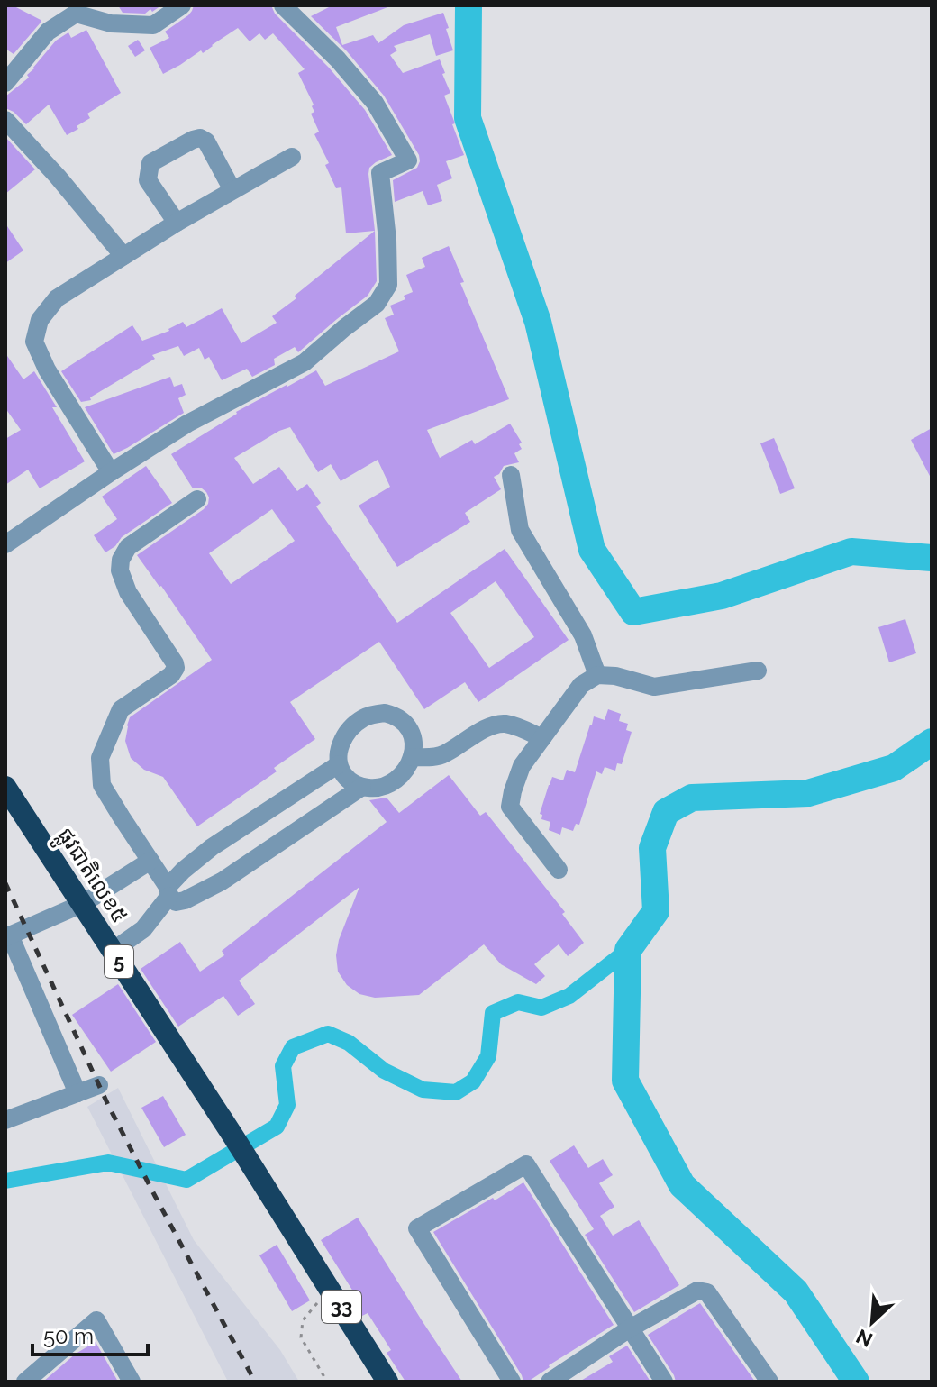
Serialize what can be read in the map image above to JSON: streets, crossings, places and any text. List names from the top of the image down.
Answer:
{
  "streets": {
    "highway": ["ផ្លូវជាតិលេខ៥", "5", "33"]
  },
  "crossings": [
    ["ផ្លូវជាតិលេខ៥", "33"]
  ],
  "scale_bar": "50 m",
  "north": "bottom left"
}
